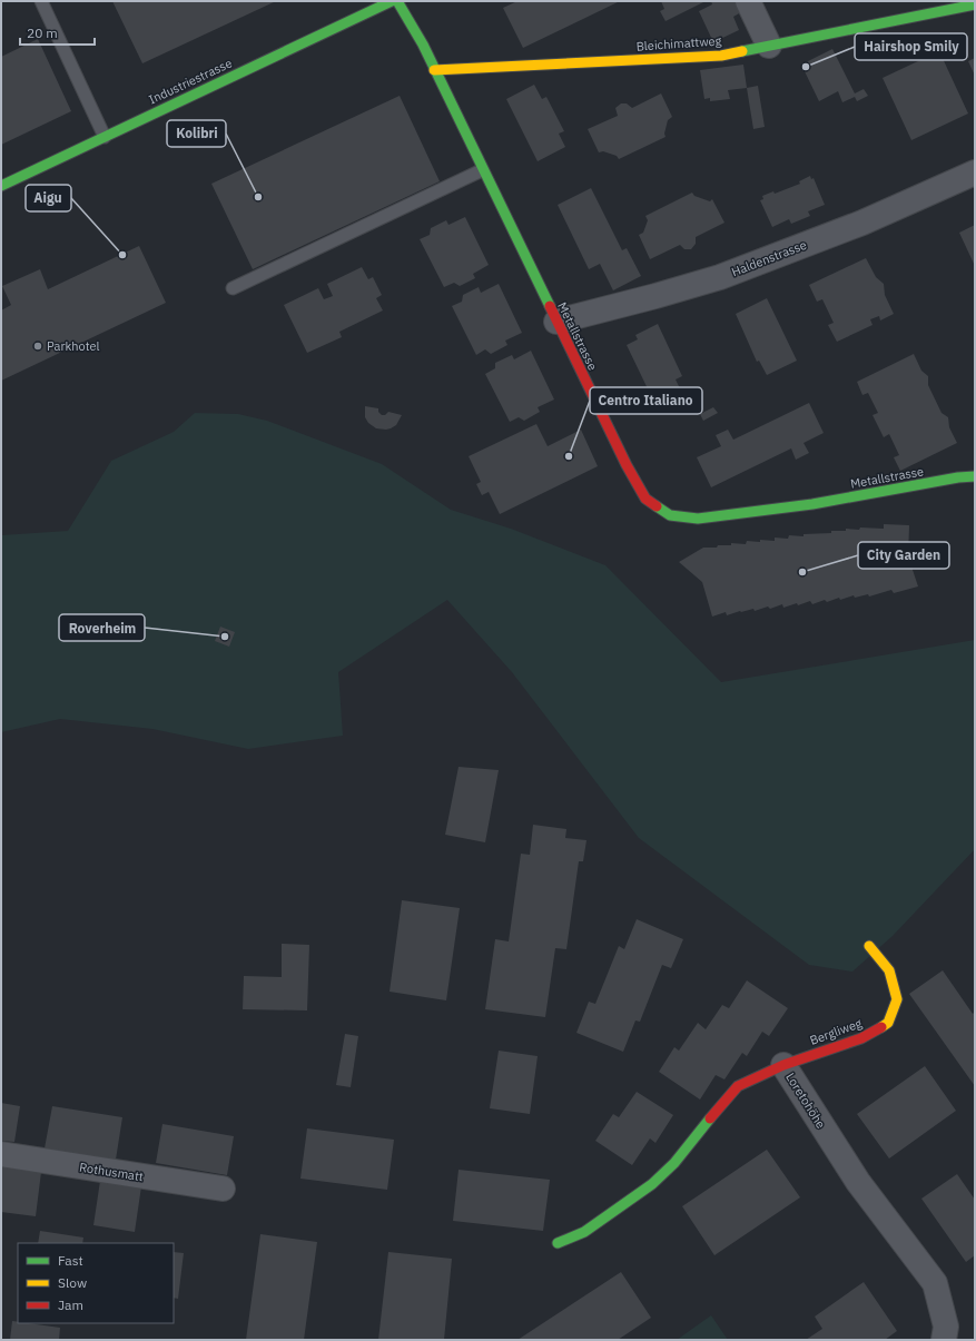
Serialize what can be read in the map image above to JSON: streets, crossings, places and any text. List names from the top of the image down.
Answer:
{
  "streets": {
    "street": [
      "Bleichimattweg",
      "Industriestrasse",
      "Haldenstrasse",
      "Metallstrasse",
      "Bergliweg",
      "Loretohöhe",
      "Rothusmatt"
    ]
  },
  "crossings": [
    ["Bleichimattweg", "Metallstrasse"],
    ["Haldenstrasse", "Metallstrasse"],
    ["Bergliweg", "Loretohöhe"]
  ],
  "places": [
    "Hairshop Smily",
    "Kolibri",
    "Aigu",
    "Parkhotel",
    "Centro Italiano",
    "City Garden",
    "Roverheim"
  ],
  "legend": ["Fast", "Slow", "Jam"],
  "scale_bar": "20 m"
}
